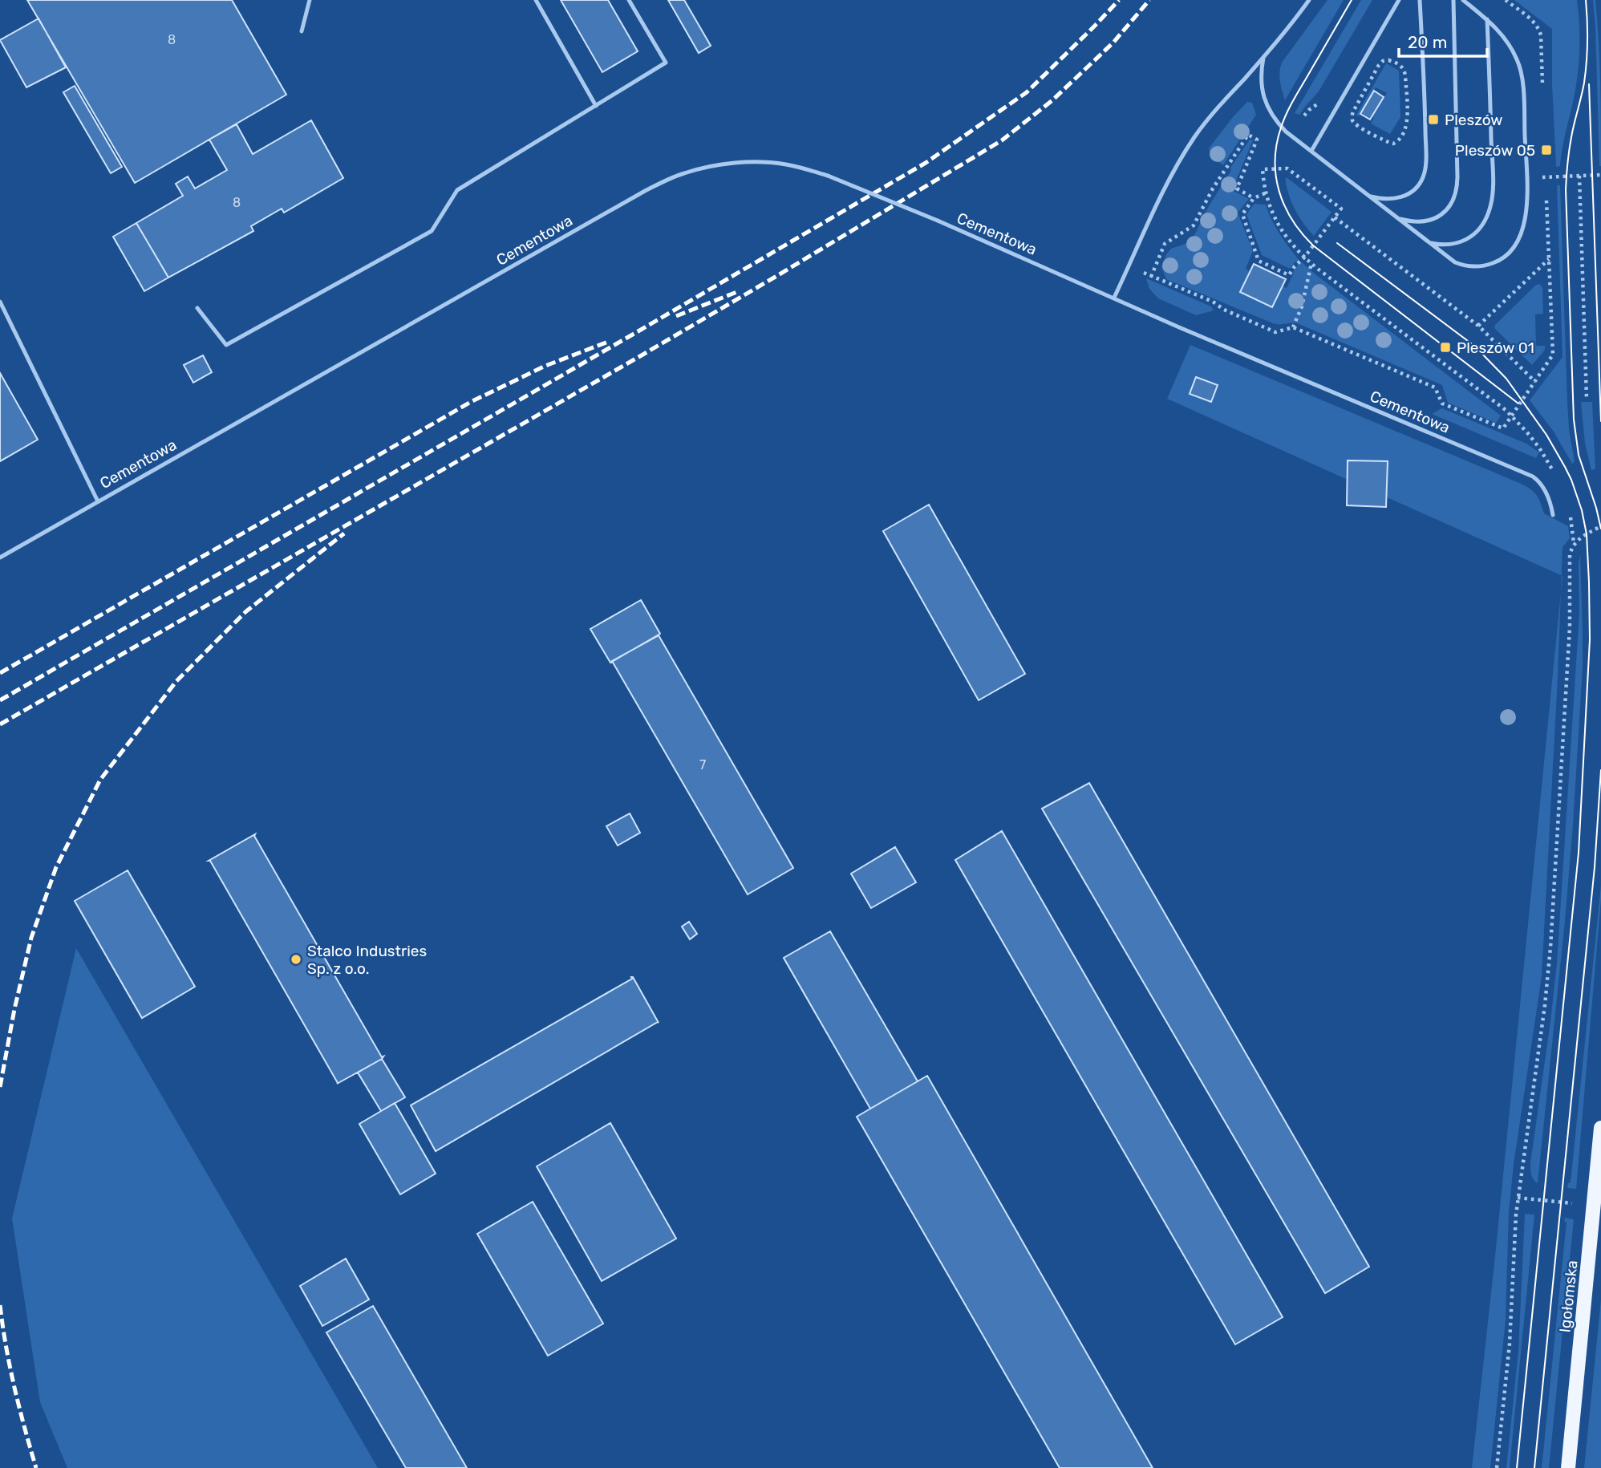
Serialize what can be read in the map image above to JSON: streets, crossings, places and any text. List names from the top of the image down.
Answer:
{
  "streets": {
    "main road": ["Igołomska"],
    "lane": ["Cementowa"]
  },
  "places": {
    "transit": ["Pleszów", "Pleszów 05", "Pleszów 01"],
    "other": ["Stalco Industries Sp. z o.o."]
  },
  "house_numbers": ["8", "8", "7"],
  "scale_bar": "20 m"
}
